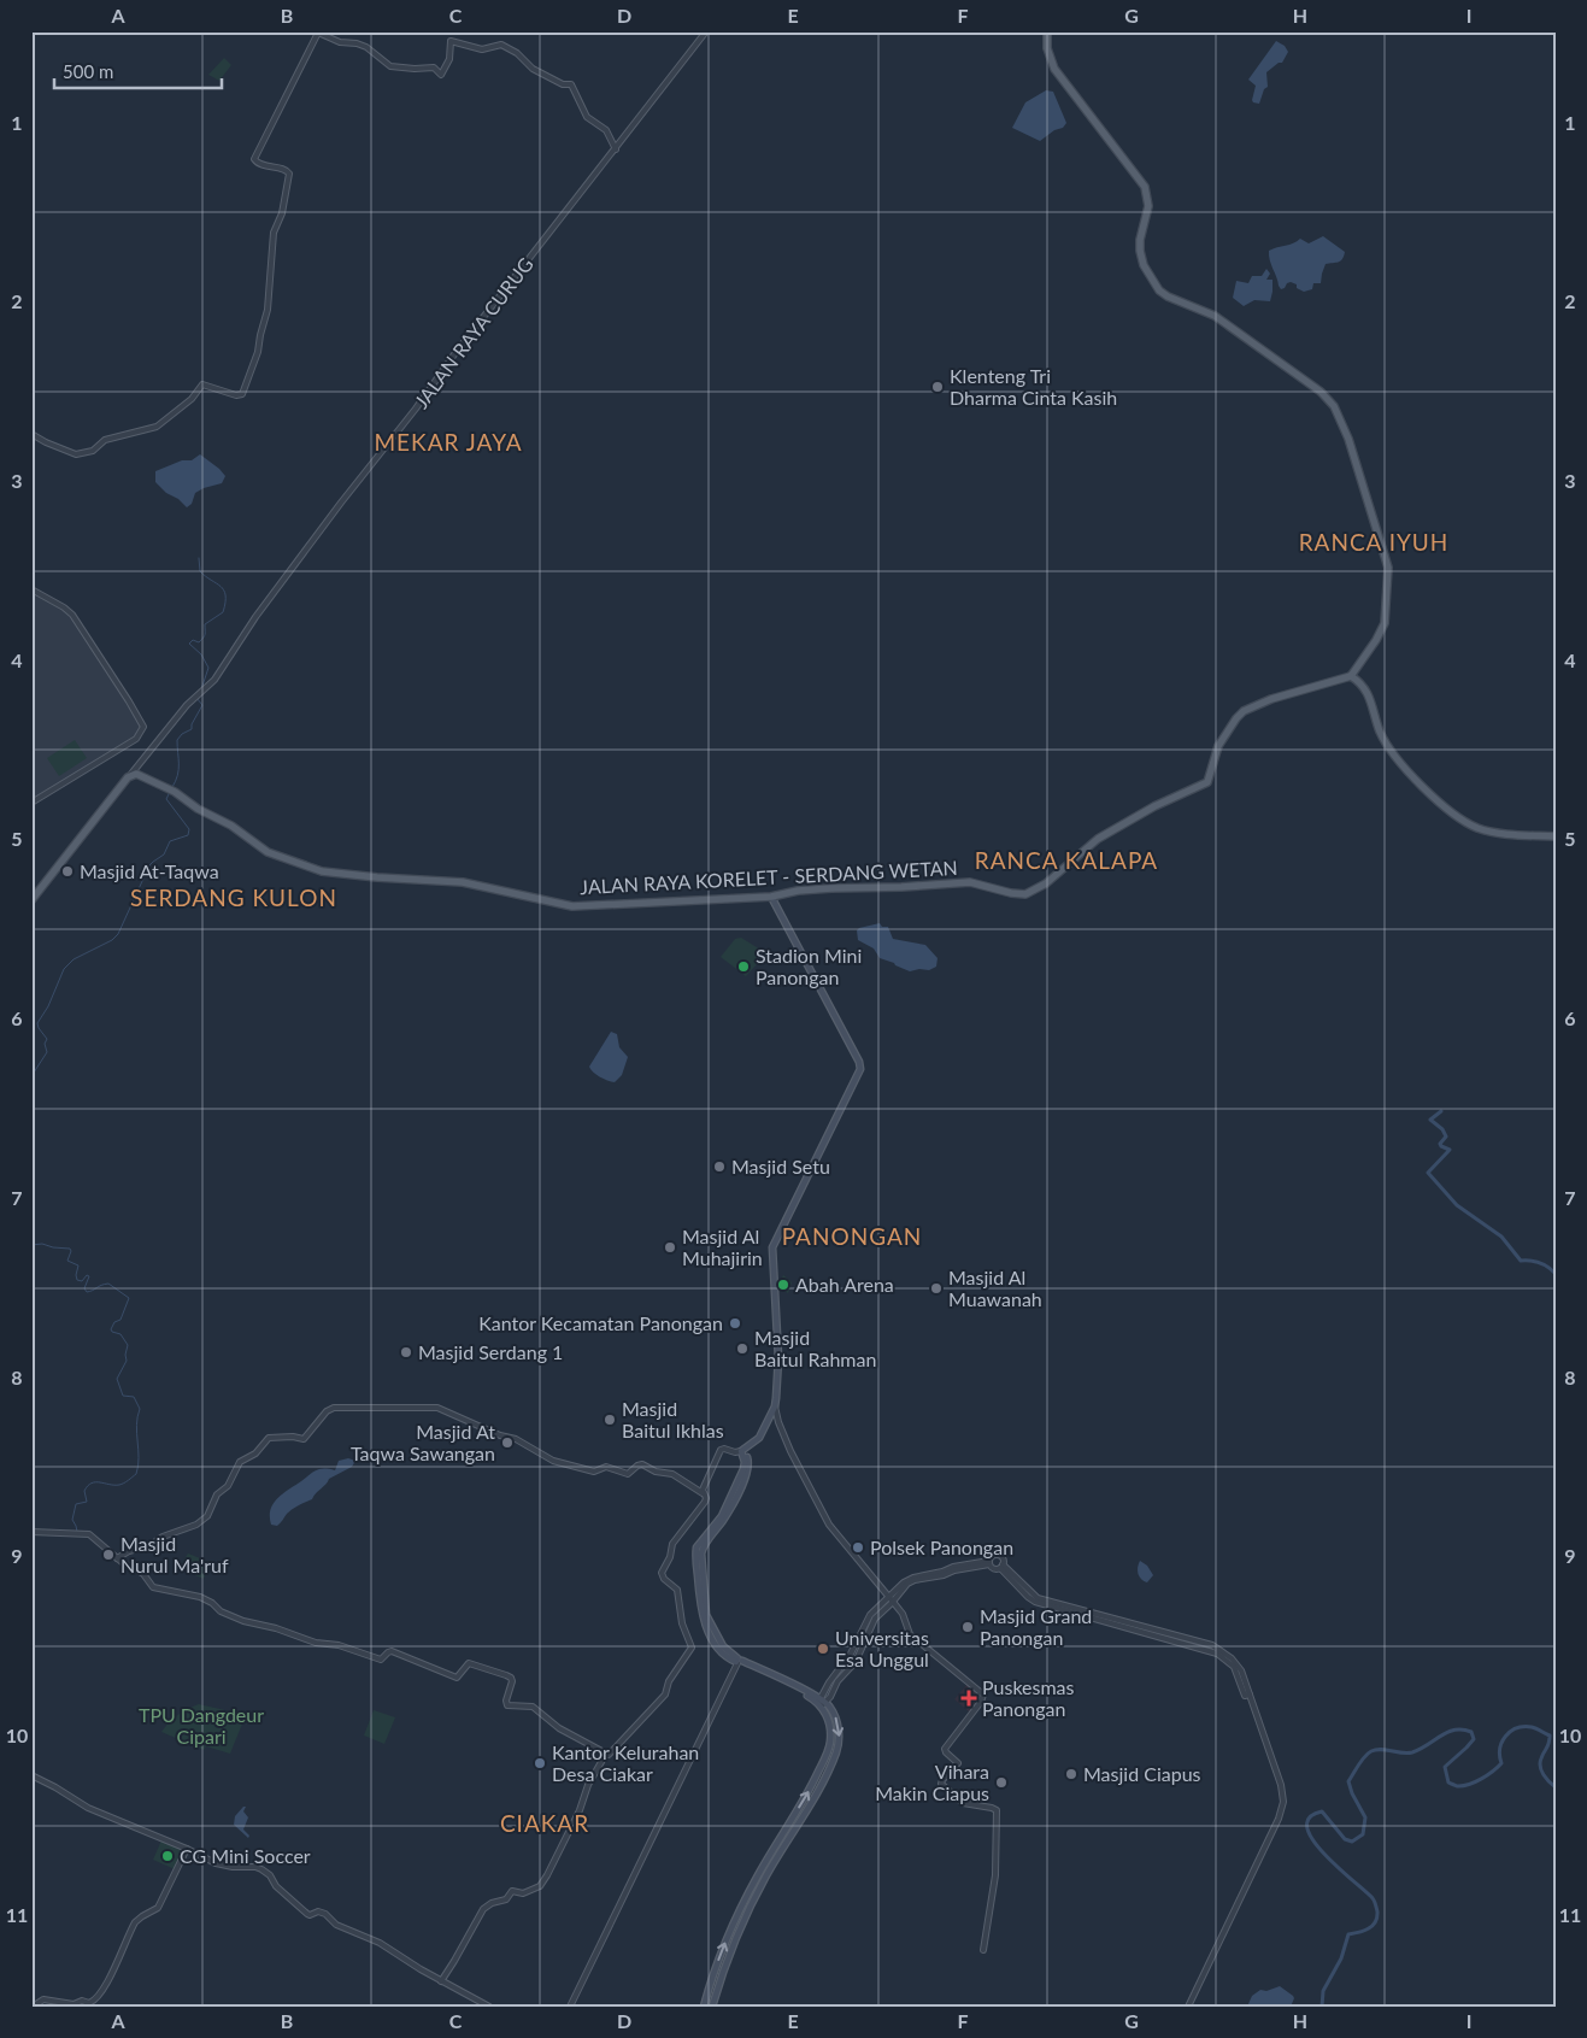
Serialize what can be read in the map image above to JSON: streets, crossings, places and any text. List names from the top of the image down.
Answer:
{
  "streets": {
    "main road": ["JALAN RAYA KORELET - SERDANG WETAN"],
    "street": ["JALAN RAYA CURUG"]
  },
  "crossings": [
    ["JALAN RAYA CURUG", "JALAN RAYA KORELET - SERDANG WETAN"]
  ],
  "districts": [
    "MEKAR JAYA",
    "RANCA IYUH",
    "RANCA KALAPA",
    "SERDANG KULON",
    "PANONGAN",
    "CIAKAR"
  ],
  "parks": ["TPU Dangdeur Cipari"],
  "places": {
    "other": [
      "Klenteng Tri Dharma Cinta Kasih",
      "Masjid At-Taqwa",
      "Stadion Mini Panongan",
      "Masjid Setu",
      "Masjid Al Muhajirin",
      "Abah Arena",
      "Masjid Al Muawanah",
      "Kantor Kecamatan Panongan",
      "Masjid Baitul Rahman",
      "Masjid Serdang 1",
      "Masjid Baitul Ikhlas",
      "Masjid At Taqwa Sawangan",
      "Polsek Panongan",
      "Masjid Nurul Ma'ruf",
      "Masjid Grand Panongan",
      "Universitas Esa Unggul",
      "Kantor Kelurahan Desa Ciakar",
      "Masjid Ciapus",
      "Vihara Makin Ciapus",
      "CG Mini Soccer"
    ],
    "health": ["Puskesmas Panongan"]
  },
  "scale_bar": "500 m",
  "grid": {
    "columns": [
      "A",
      "B",
      "C",
      "D",
      "E",
      "F",
      "G",
      "H",
      "I"
    ],
    "rows": [
      "1",
      "2",
      "3",
      "4",
      "5",
      "6",
      "7",
      "8",
      "9",
      "10",
      "11"
    ]
  }
}
